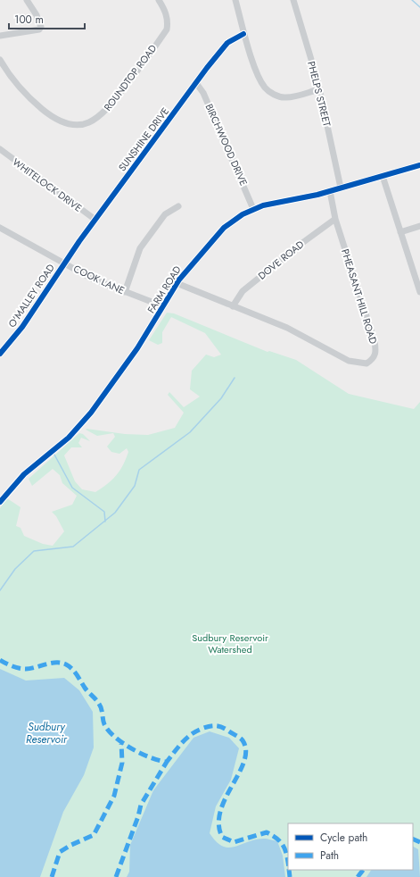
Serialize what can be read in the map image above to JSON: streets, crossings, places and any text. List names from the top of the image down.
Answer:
{
  "streets": {
    "street": [
      "ROUNDTOP ROAD",
      "PHELPS STREET",
      "SUNSHINE DRIVE",
      "BIRCHWOOD DRIVE",
      "WHITELOCK DRIVE",
      "DOVE ROAD",
      "COOK LANE",
      "FARM ROAD",
      "O'MALLEY ROAD",
      "PHEASANT HILL ROAD"
    ]
  },
  "crossings": [
    ["PHELPS STREET", "FARM ROAD"],
    ["SUNSHINE DRIVE", "BIRCHWOOD DRIVE"],
    ["SUNSHINE DRIVE", "WHITELOCK DRIVE"],
    ["SUNSHINE DRIVE", "COOK LANE"],
    ["SUNSHINE DRIVE", "O'MALLEY ROAD"],
    ["BIRCHWOOD DRIVE", "FARM ROAD"],
    ["DOVE ROAD", "PHEASANT HILL ROAD"],
    ["COOK LANE", "FARM ROAD"],
    ["COOK LANE", "O'MALLEY ROAD"],
    ["FARM ROAD", "PHEASANT HILL ROAD"]
  ],
  "water": ["Sudbury Reservoir"],
  "parks": ["Sudbury Reservoir Watershed"],
  "legend": ["Cycle path", "Path"],
  "scale_bar": "100 m"
}
